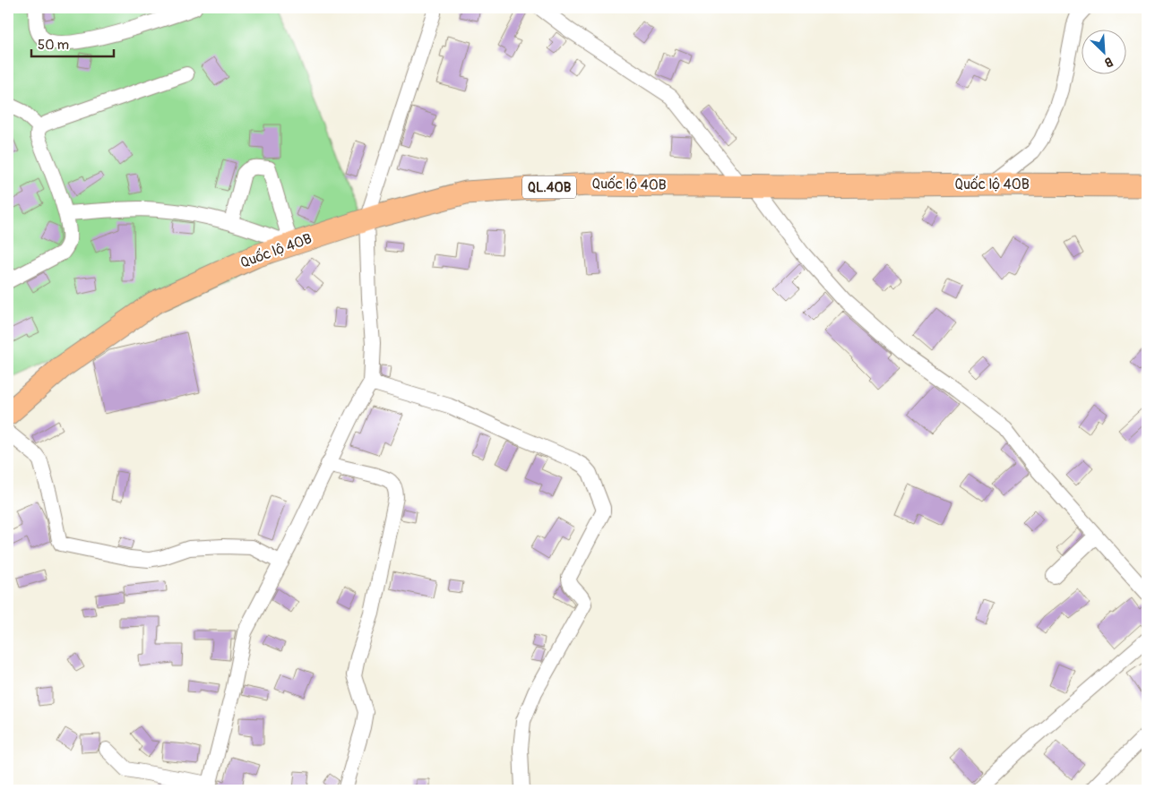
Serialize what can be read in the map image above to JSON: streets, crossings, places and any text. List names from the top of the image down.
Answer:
{
  "streets": {
    "highway": ["Quốc lộ 40B", "QL.40B"]
  },
  "scale_bar": "50 m",
  "north": "bottom right"
}
